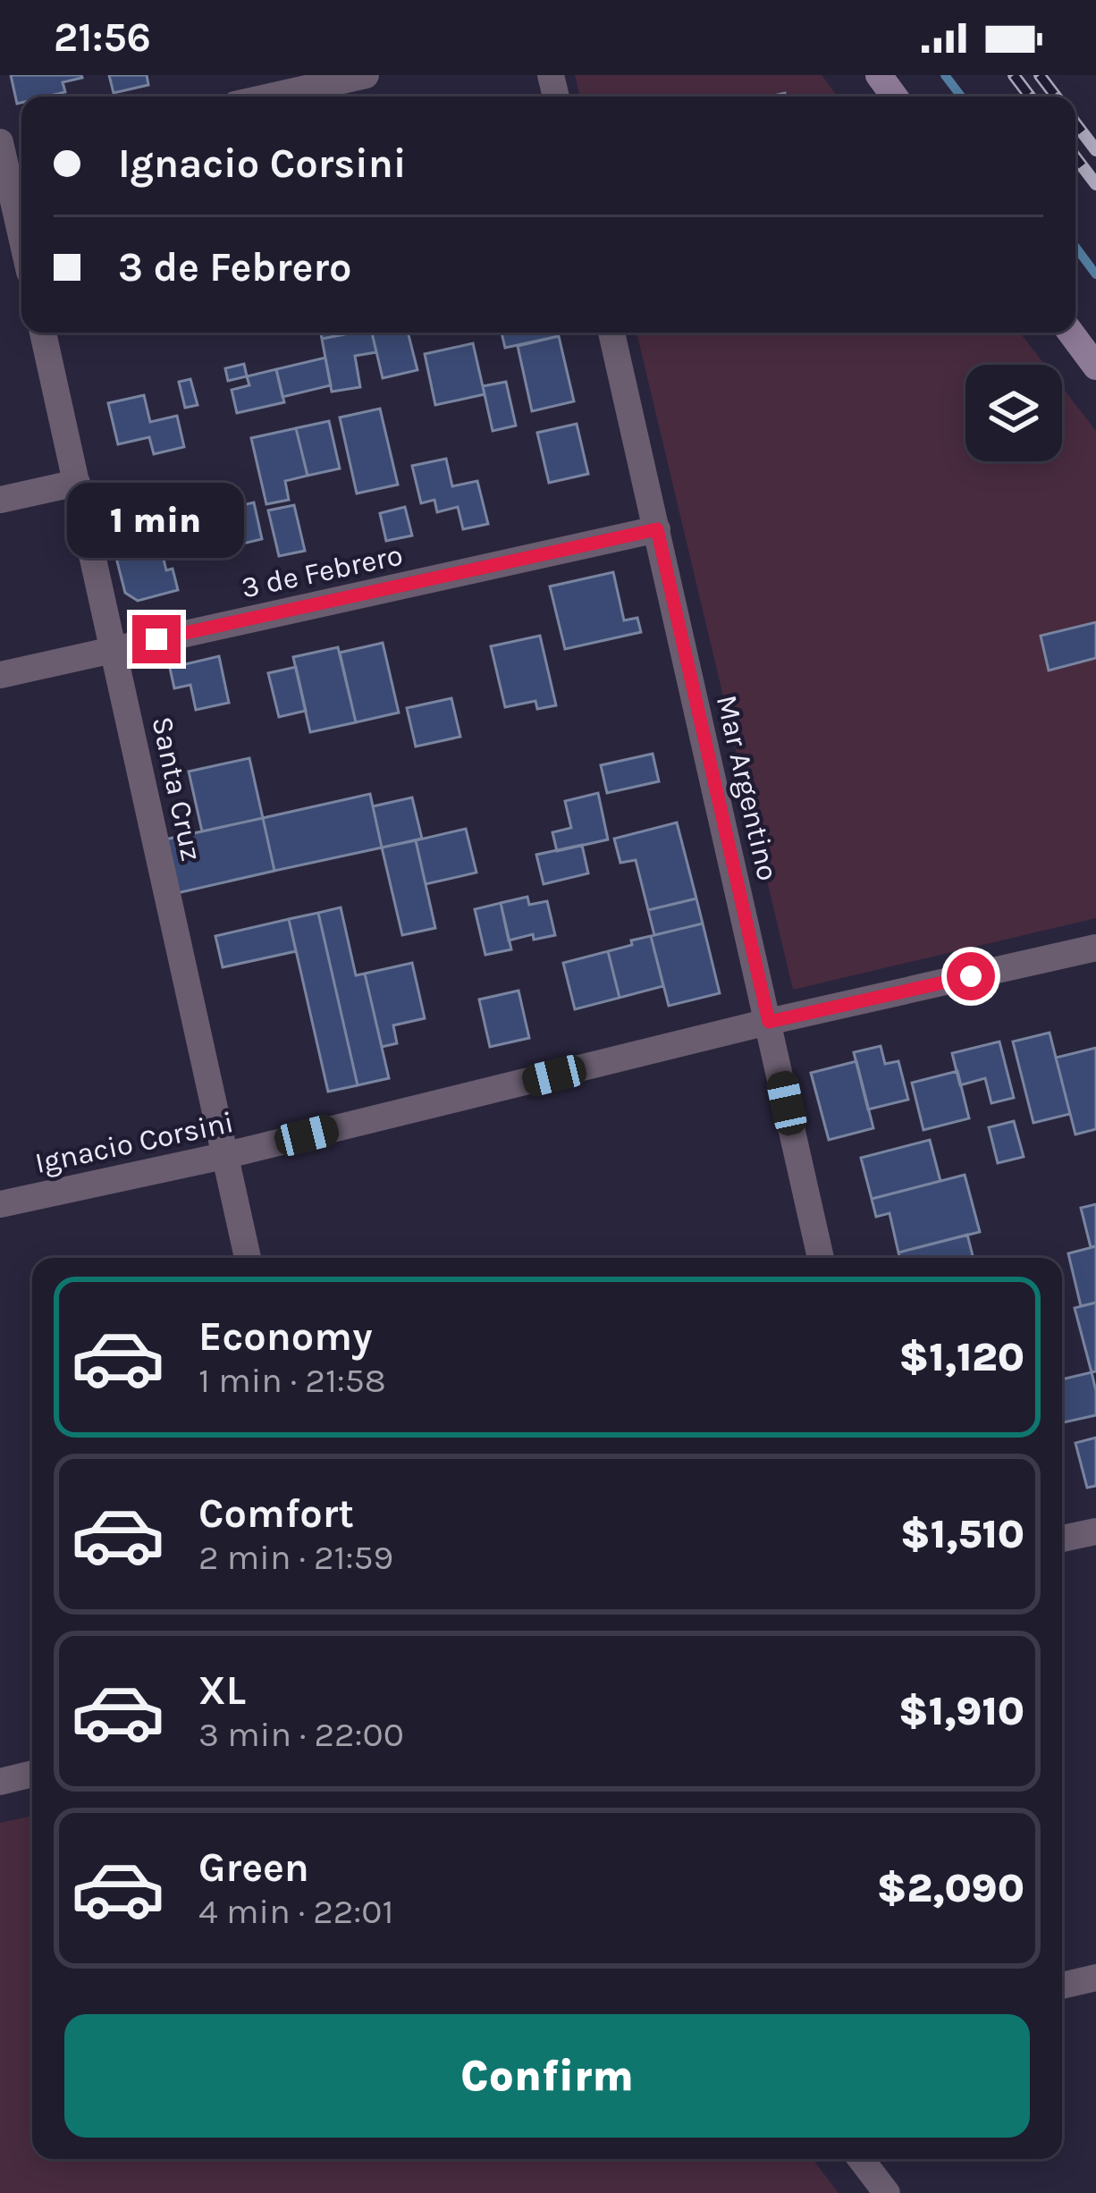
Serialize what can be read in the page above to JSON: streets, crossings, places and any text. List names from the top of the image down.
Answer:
{
  "streets": {
    "street": [
      "3 de Febrero",
      "Mar Argentino",
      "Santa Cruz",
      "Ignacio Corsini"
    ]
  },
  "crossings": [
    ["3 de Febrero", "Mar Argentino"],
    ["3 de Febrero", "Santa Cruz"],
    ["Mar Argentino", "Ignacio Corsini"],
    ["Santa Cruz", "Ignacio Corsini"]
  ],
  "page": {
    "status": "21:56",
    "banner": ["Ignacio Corsini", "3 de Febrero"],
    "bubble": "1 min",
    "list": [
      {
        "name": "Economy",
        "note": "1 min · 21:58",
        "value": "$1,120"
      },
      {
        "name": "Comfort",
        "note": "2 min · 21:59",
        "value": "$1,510"
      },
      {
        "name": "XL",
        "note": "3 min · 22:00",
        "value": "$1,910"
      },
      {
        "name": "Green",
        "note": "4 min · 22:01",
        "value": "$2,090"
      }
    ],
    "buttons": "Confirm"
  }
}
